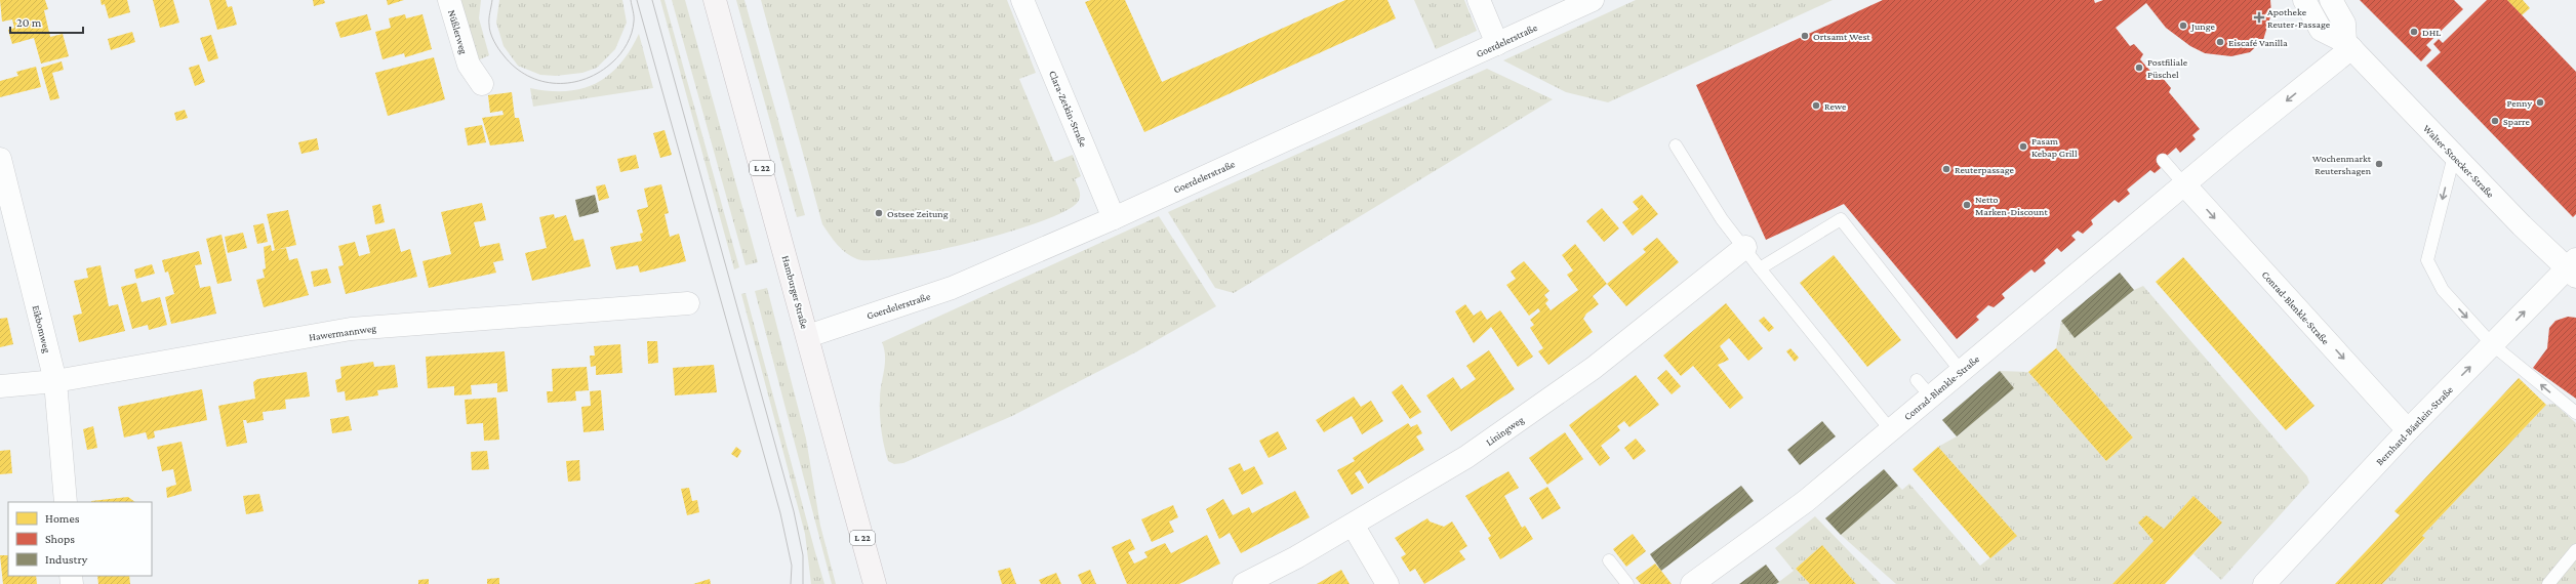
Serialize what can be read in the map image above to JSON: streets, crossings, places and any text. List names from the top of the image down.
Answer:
{
  "streets": {
    "main road": ["L 22", "Hamburger Straße"],
    "street": [
      "Nüßlerweg",
      "Goerdelerstraße",
      "Clara-Zetkin-Straße",
      "Walter-Stoecker-Straße",
      "Conrad-Blenkle-Straße",
      "Eikbomweg",
      "Hawermannweg",
      "Bernhard-Bästlein-Straße",
      "Liningweg"
    ]
  },
  "crossings": [
    ["Goerdelerstraße", "Clara-Zetkin-Straße"],
    ["Goerdelerstraße", "Hamburger Straße"],
    ["Walter-Stoecker-Straße", "Conrad-Blenkle-Straße"],
    ["Walter-Stoecker-Straße", "Bernhard-Bästlein-Straße"],
    ["Conrad-Blenkle-Straße", "Bernhard-Bästlein-Straße"],
    ["Eikbomweg", "Hawermannweg"]
  ],
  "one_way": ["Bernhard-Bästlein-Straße"],
  "places": {
    "health": ["Apotheke Reuter-Passage"],
    "other": [
      "Junge",
      "DHL",
      "Ortsamt West",
      "Eiscafé Vanilla",
      "Postfiliale Püschel",
      "Penny",
      "Rewe",
      "Sparre",
      "Pasam Kebap Grill",
      "Wochenmarkt Reutershagen",
      "Reuterpassage",
      "Netto Marken-Discount",
      "Ostsee Zeitung"
    ]
  },
  "legend": ["Homes", "Shops", "Industry"],
  "scale_bar": "20 m"
}
